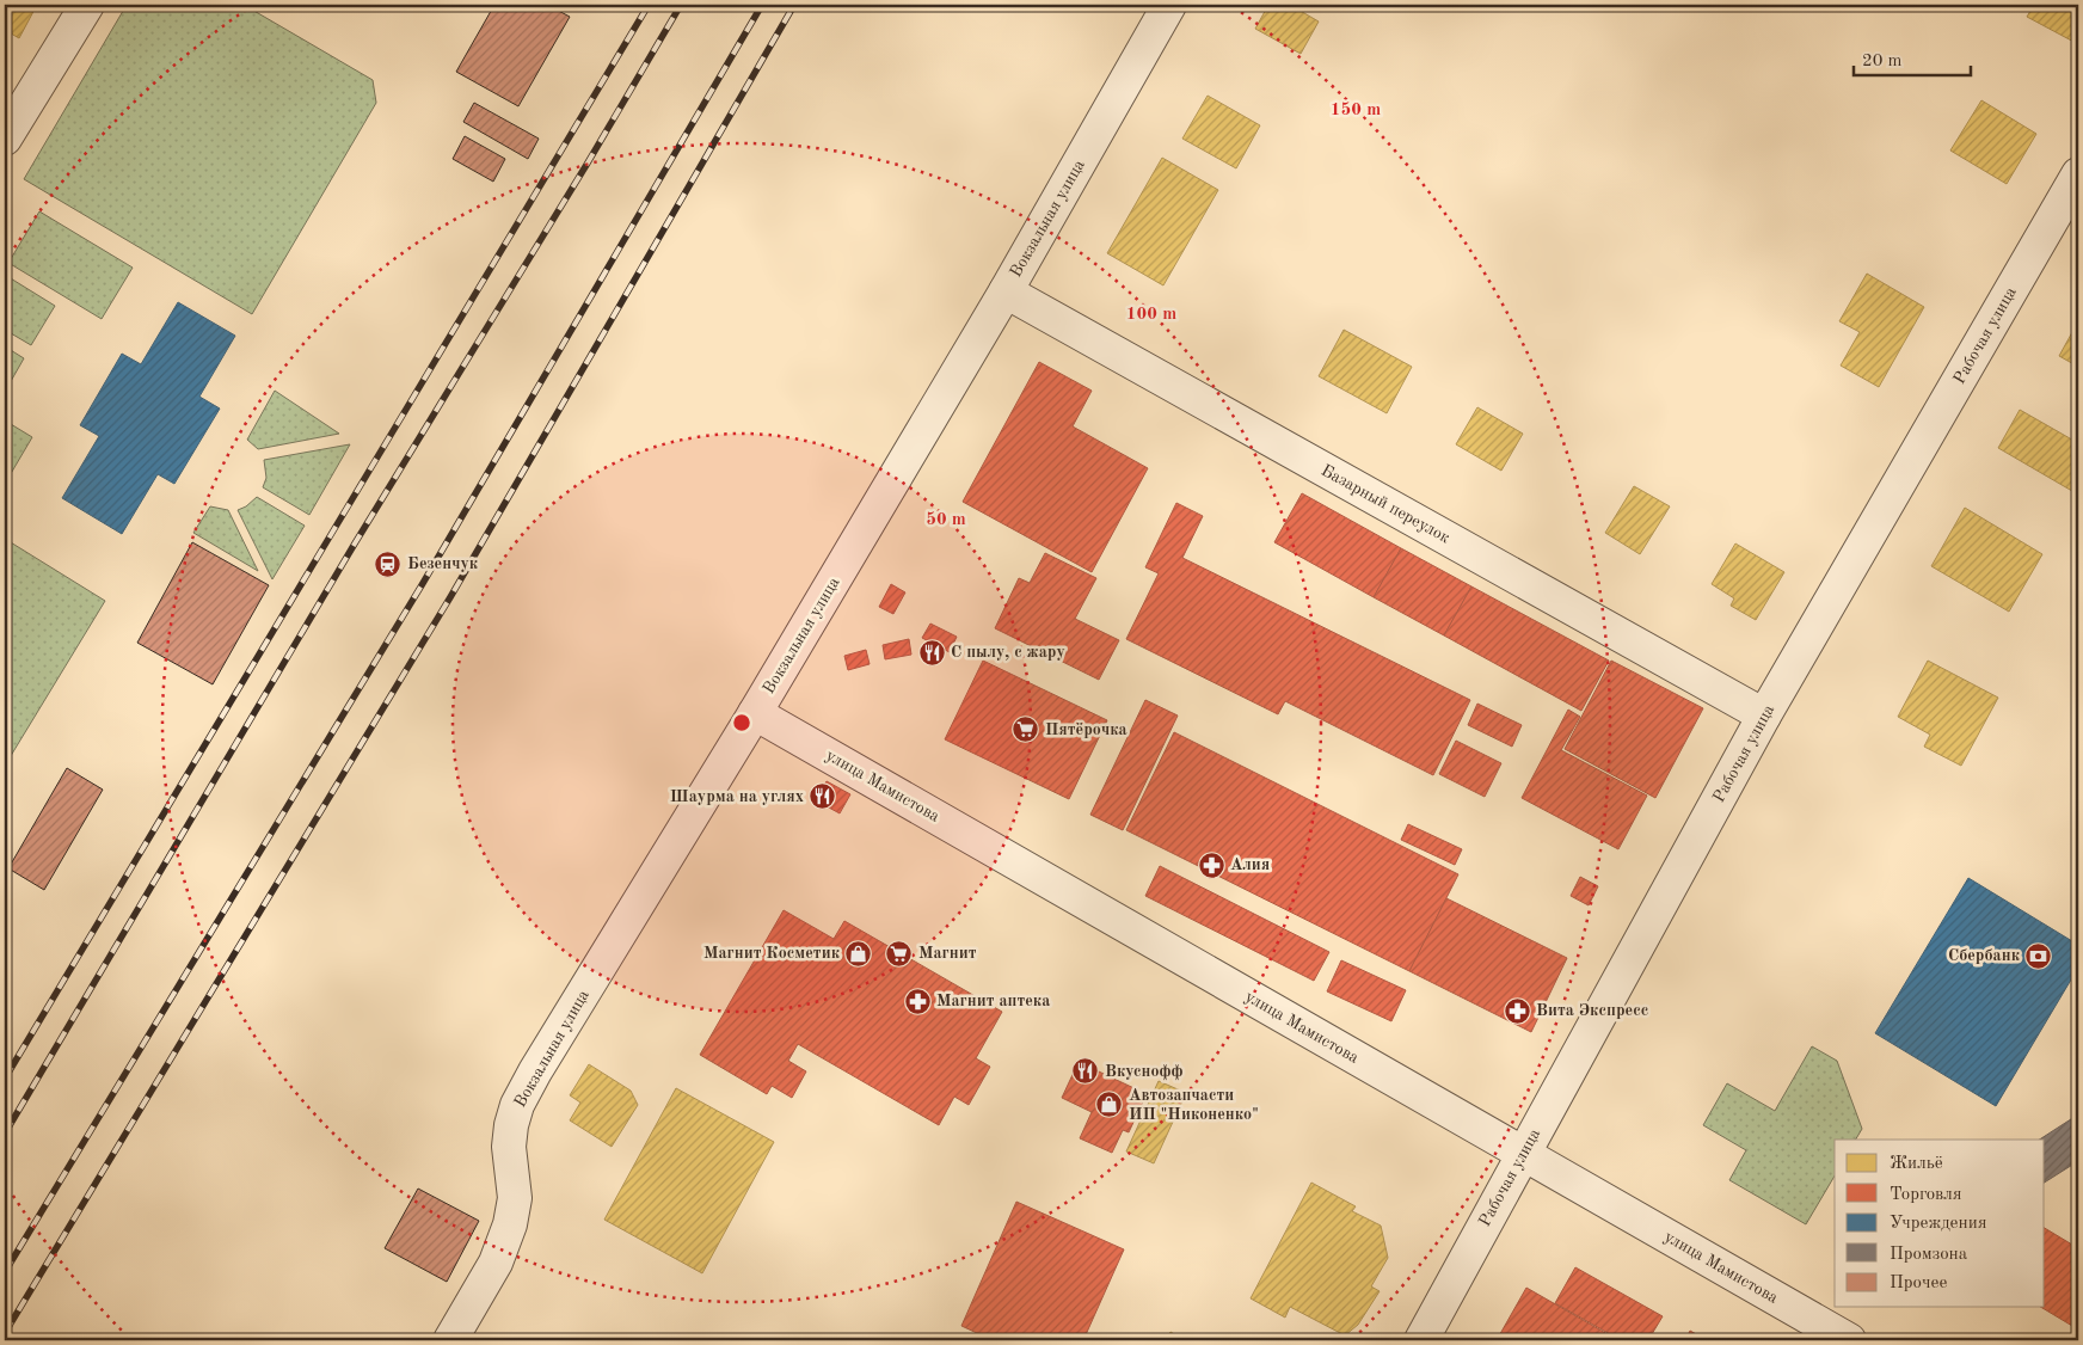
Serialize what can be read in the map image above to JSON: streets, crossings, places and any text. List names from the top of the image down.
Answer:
{
  "streets": {
    "street": [
      "Вокзальная улица",
      "Рабочая улица",
      "Базарный переулок",
      "улица Мамистова"
    ]
  },
  "crossings": [
    ["Вокзальная улица", "Базарный переулок"],
    ["Вокзальная улица", "улица Мамистова"],
    ["Рабочая улица", "Базарный переулок"],
    ["Рабочая улица", "улица Мамистова"]
  ],
  "places": {
    "station": ["Безенчук"],
    "restaurant": ["С пылу, с жару", "Шаурма на углях", "Вкуснофф"],
    "supermarket": ["Пятёрочка", "Магнит"],
    "pharmacy": ["Алия", "Магнит аптека", "Вита Экспресс"],
    "shop": ["Магнит Косметик", "Автозапчасти ИП \"Никоненко\""],
    "bank": ["Сбербанк"]
  },
  "legend": [
    "Жильё",
    "Торговля",
    "Учреждения",
    "Промзона",
    "Прочее"
  ],
  "scale_bar": "20 m",
  "rings": ["150 m", "100 m", "50 m"]
}
